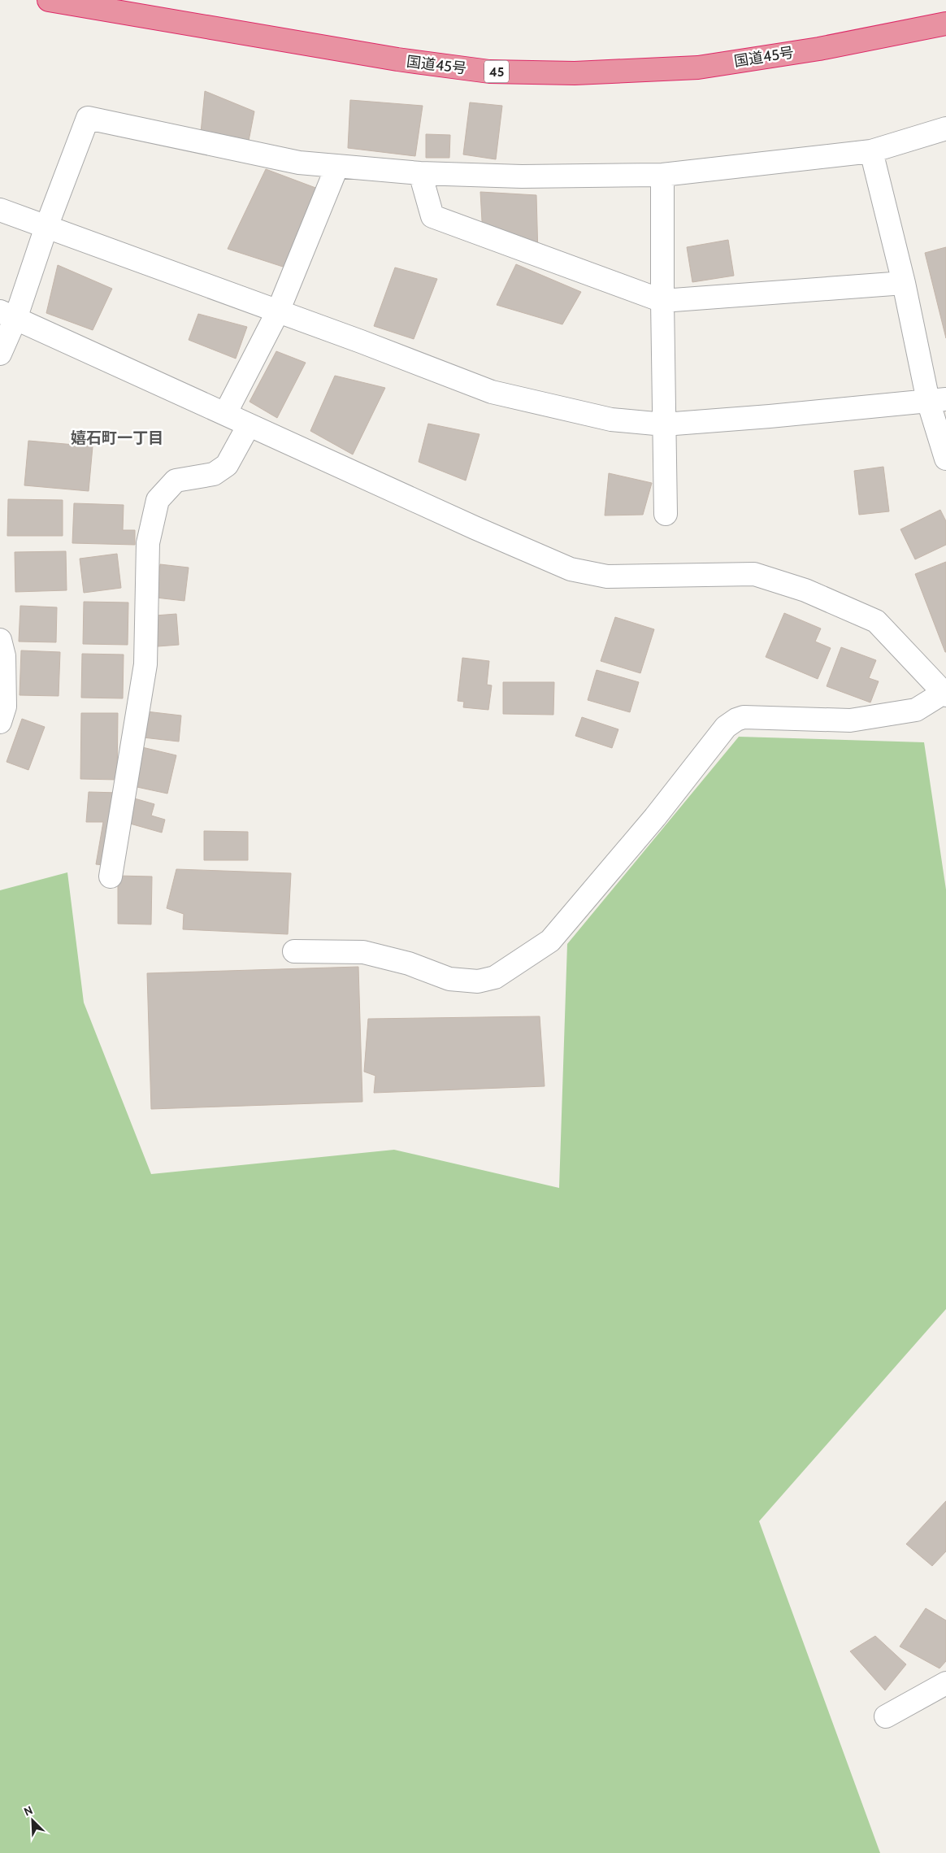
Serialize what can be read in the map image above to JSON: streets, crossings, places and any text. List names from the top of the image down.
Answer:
{
  "streets": {
    "highway": ["国道45号", "45"]
  },
  "districts": ["嬉石町一丁目"],
  "north": "top left"
}
